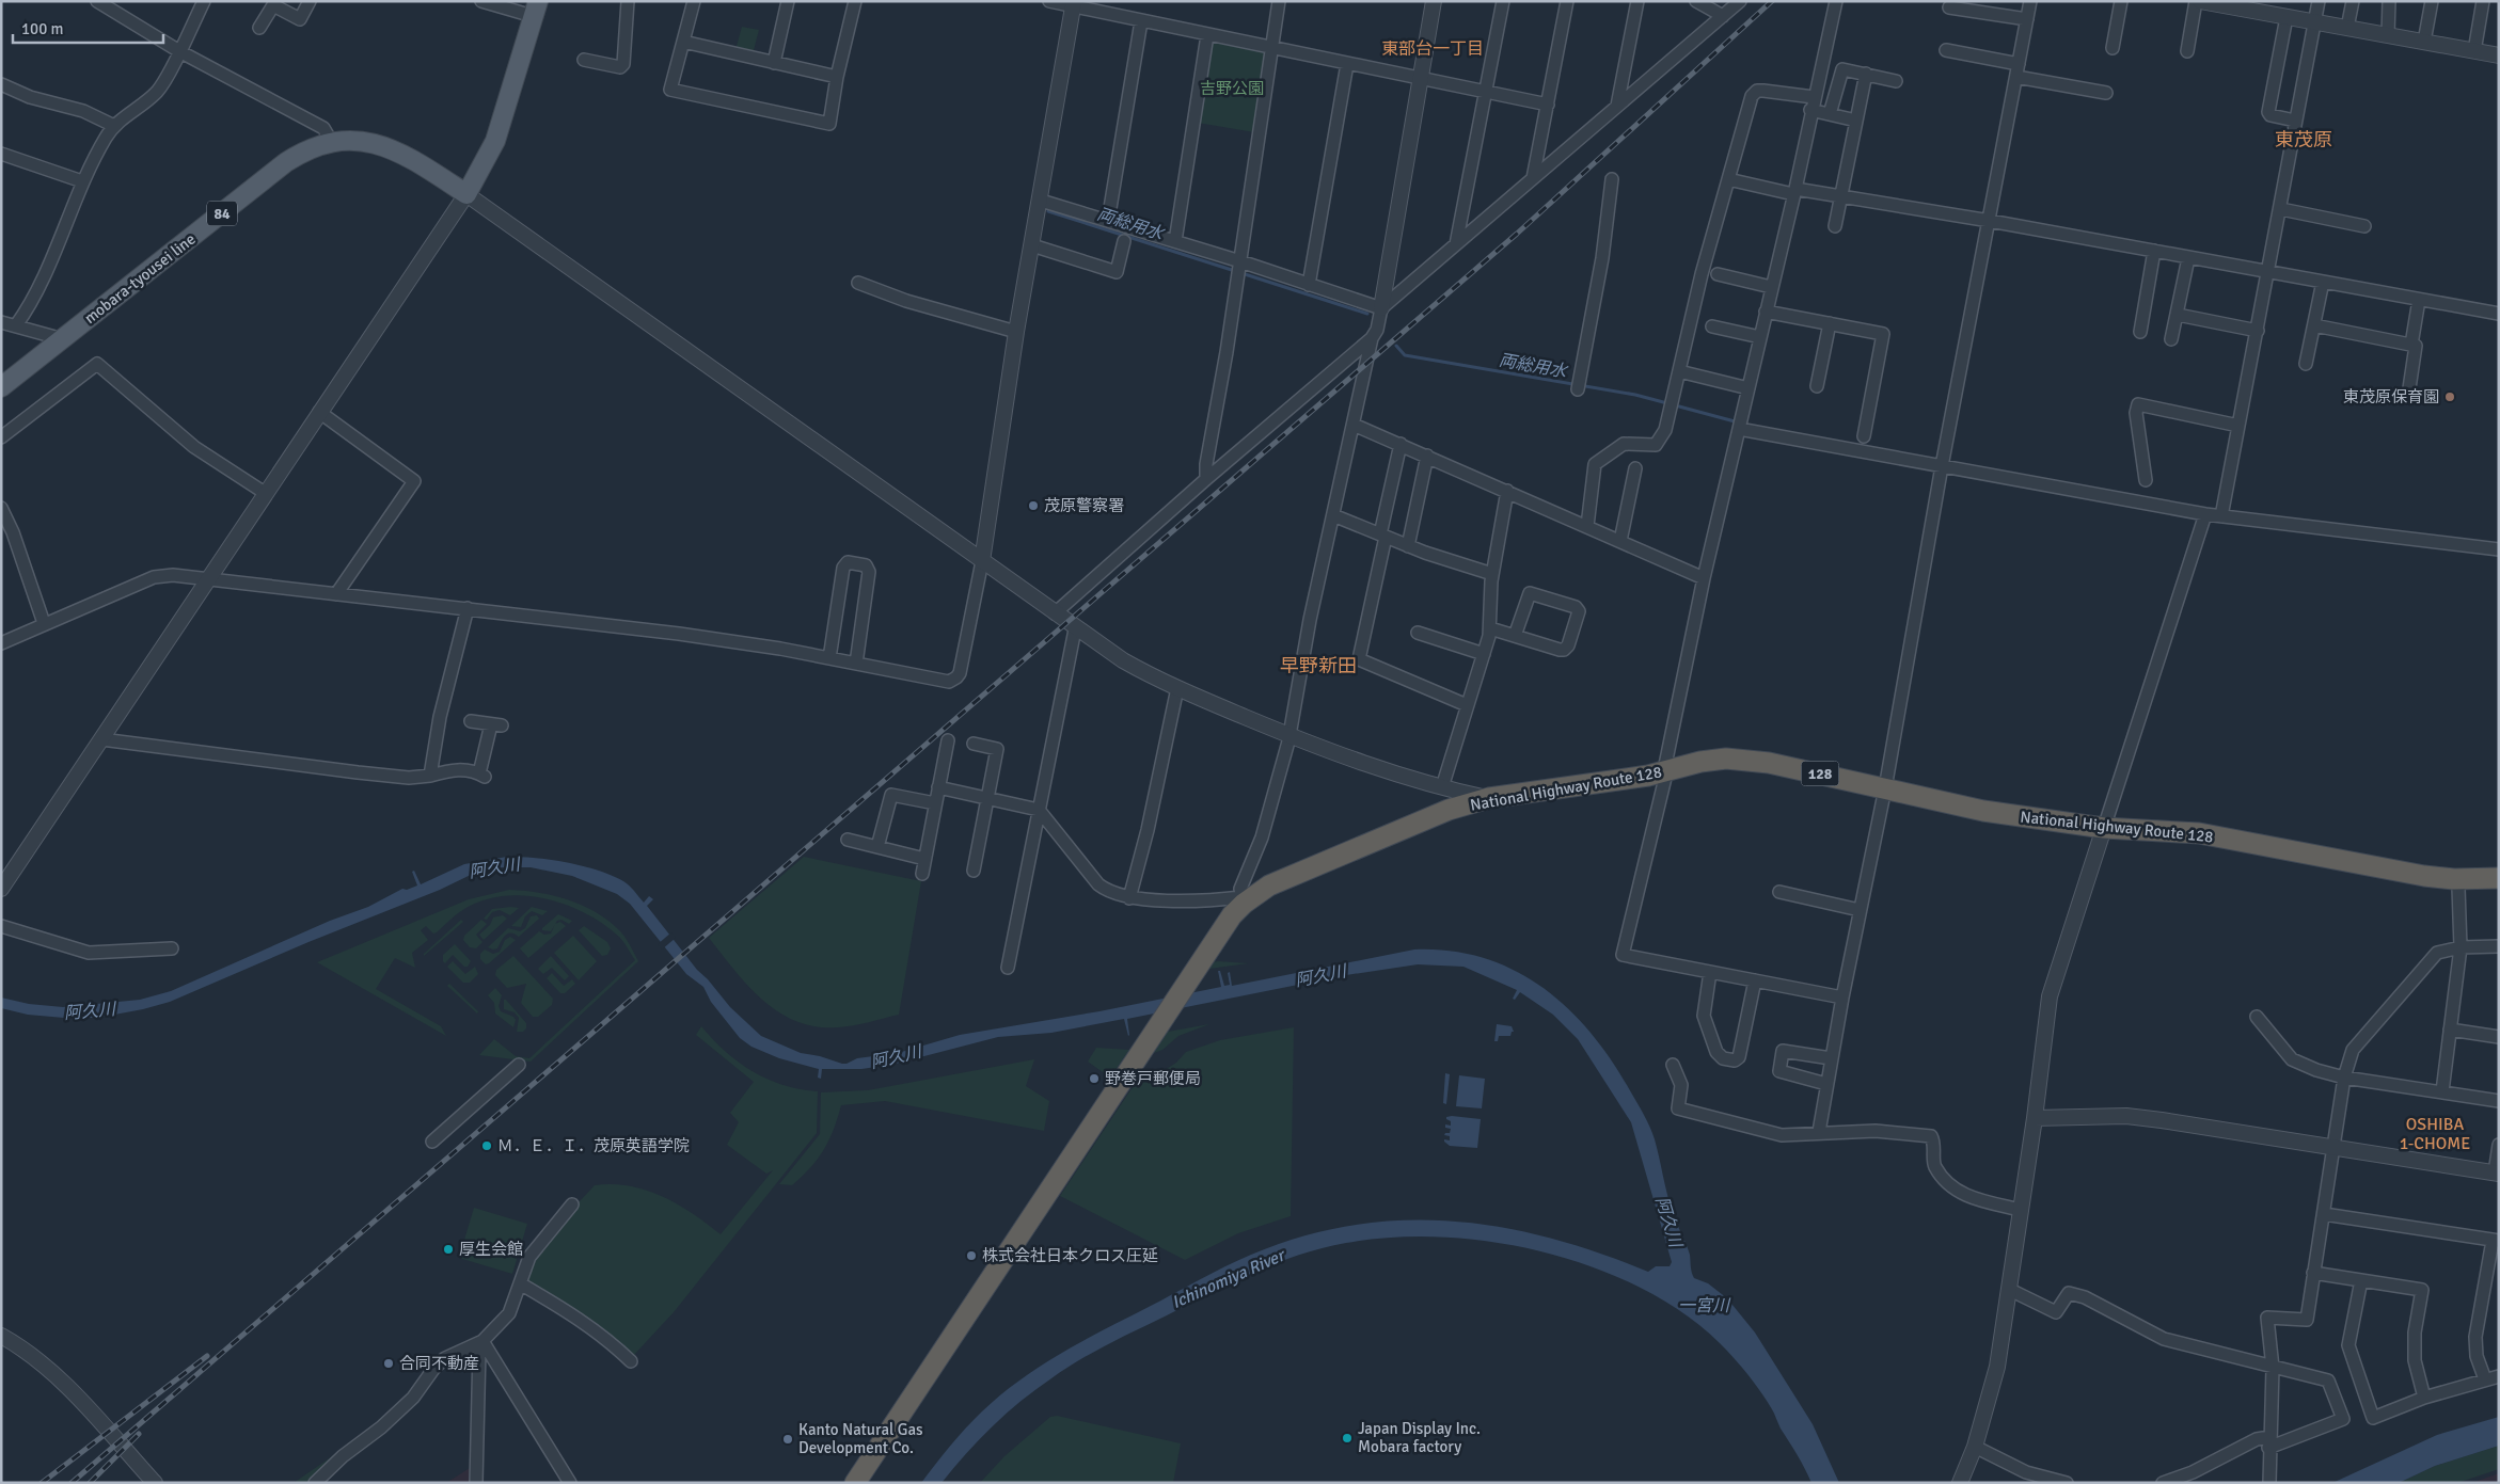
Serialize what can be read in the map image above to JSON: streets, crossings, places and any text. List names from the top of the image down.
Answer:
{
  "streets": {
    "highway": ["128", "National Highway Route 128"],
    "main road": ["84", "mobara-tyousei line"]
  },
  "districts": [
    "東部台一丁目",
    "東茂原",
    "早野新田",
    "OSHIBA 1-CHOME"
  ],
  "water": [
    "両総用水",
    "阿久川",
    "Ichinomiya River",
    "一宮川"
  ],
  "parks": ["吉野公園"],
  "places": [
    "東茂原保育園",
    "茂原警察署",
    "野巻戸郵便局",
    "Ｍ．Ｅ．Ｉ．茂原英語学院",
    "厚生会館",
    "株式会社日本クロス圧延",
    "合同不動産",
    "Japan Display Inc. Mobara factory",
    "Kanto Natural Gas Development Co."
  ],
  "scale_bar": "100 m"
}
